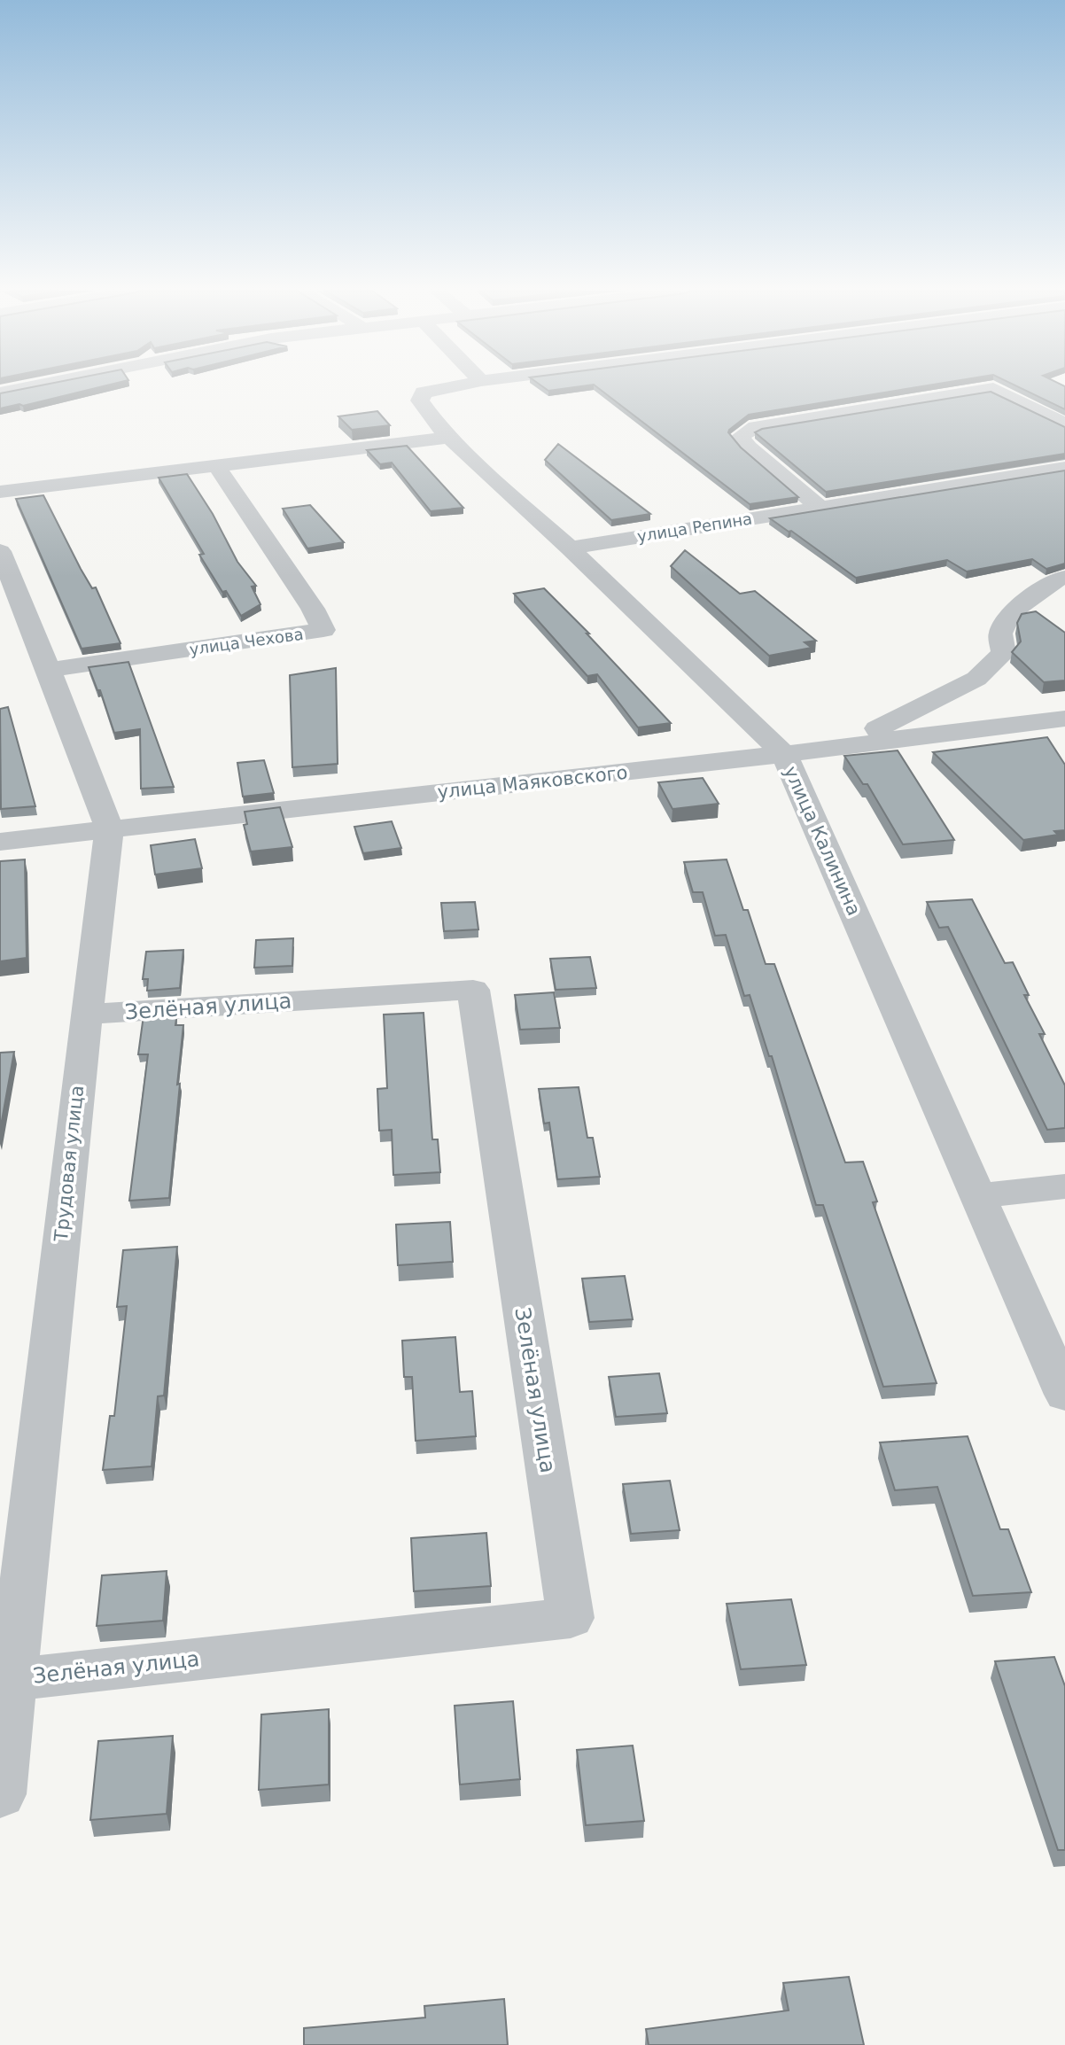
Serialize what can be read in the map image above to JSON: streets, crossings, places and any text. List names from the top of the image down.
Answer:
{
  "streets": {
    "street": [
      "улица Репина",
      "улица Чехова",
      "улица Маяковского",
      "улица Калинина",
      "Зелёная улица",
      "Трудовая улица"
    ]
  },
  "crossings": [
    ["улица Репина", "улица Калинина"],
    ["улица Чехова", "Трудовая улица"],
    ["улица Маяковского", "улица Калинина"],
    ["улица Маяковского", "Трудовая улица"],
    ["Зелёная улица", "Трудовая улица"]
  ]
}
